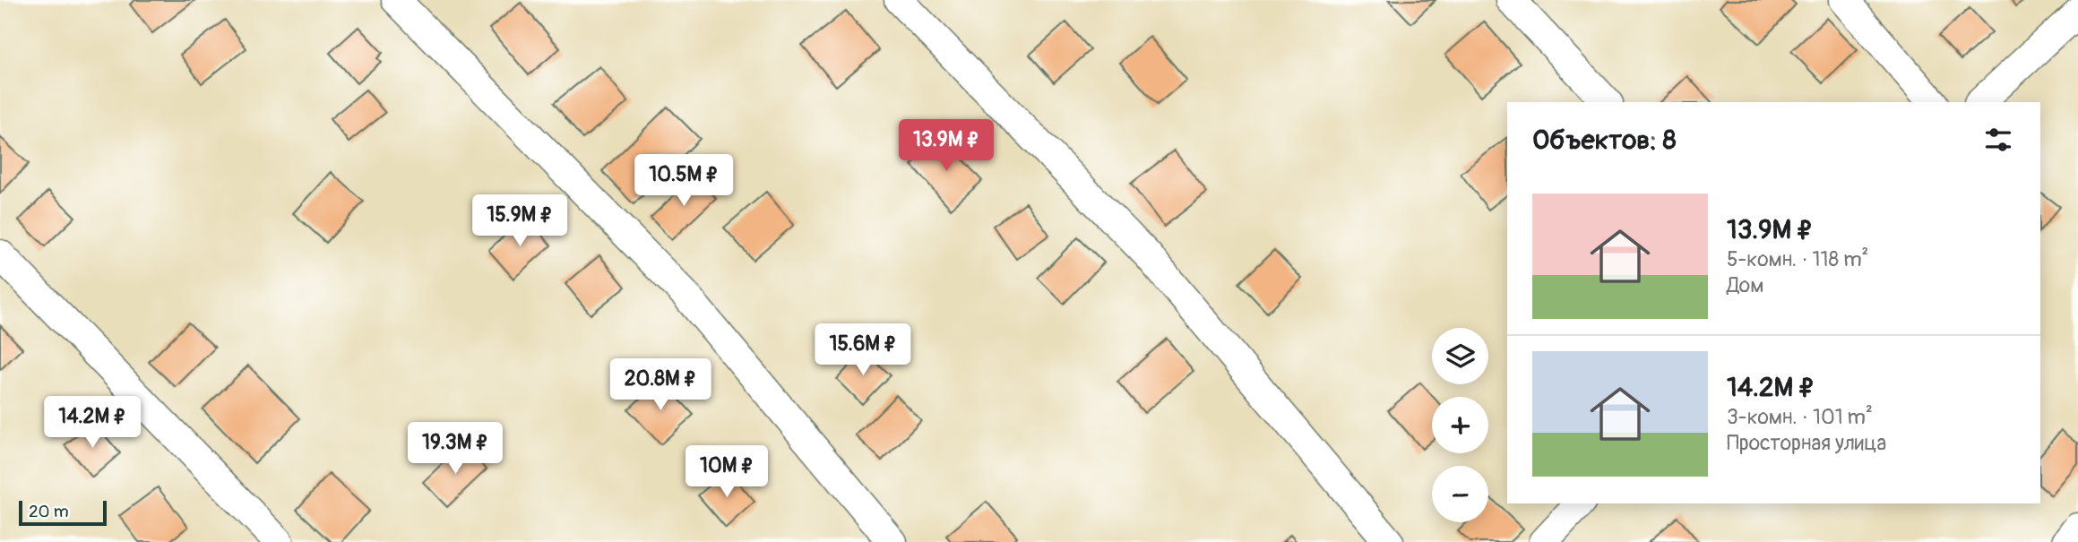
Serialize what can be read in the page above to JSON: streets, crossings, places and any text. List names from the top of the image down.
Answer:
{
  "scale_bar": "20 m",
  "page": {
    "heading": "Объектов: 8",
    "price": [
      "13.9M ₽",
      "10.5M ₽",
      "15.9M ₽",
      "15.6M ₽",
      "20.8M ₽",
      "14.2M ₽",
      "19.3M ₽",
      "10M ₽"
    ],
    "list": [
      {
        "name": "13.9M ₽",
        "note": "5-комн. · 118 m² · Дом"
      },
      {
        "name": "14.2M ₽",
        "note": "3-комн. · 101 m² · Просторная улица"
      }
    ],
    "map_buttons": ["+", "−"],
    "scale": "20 m"
  }
}
